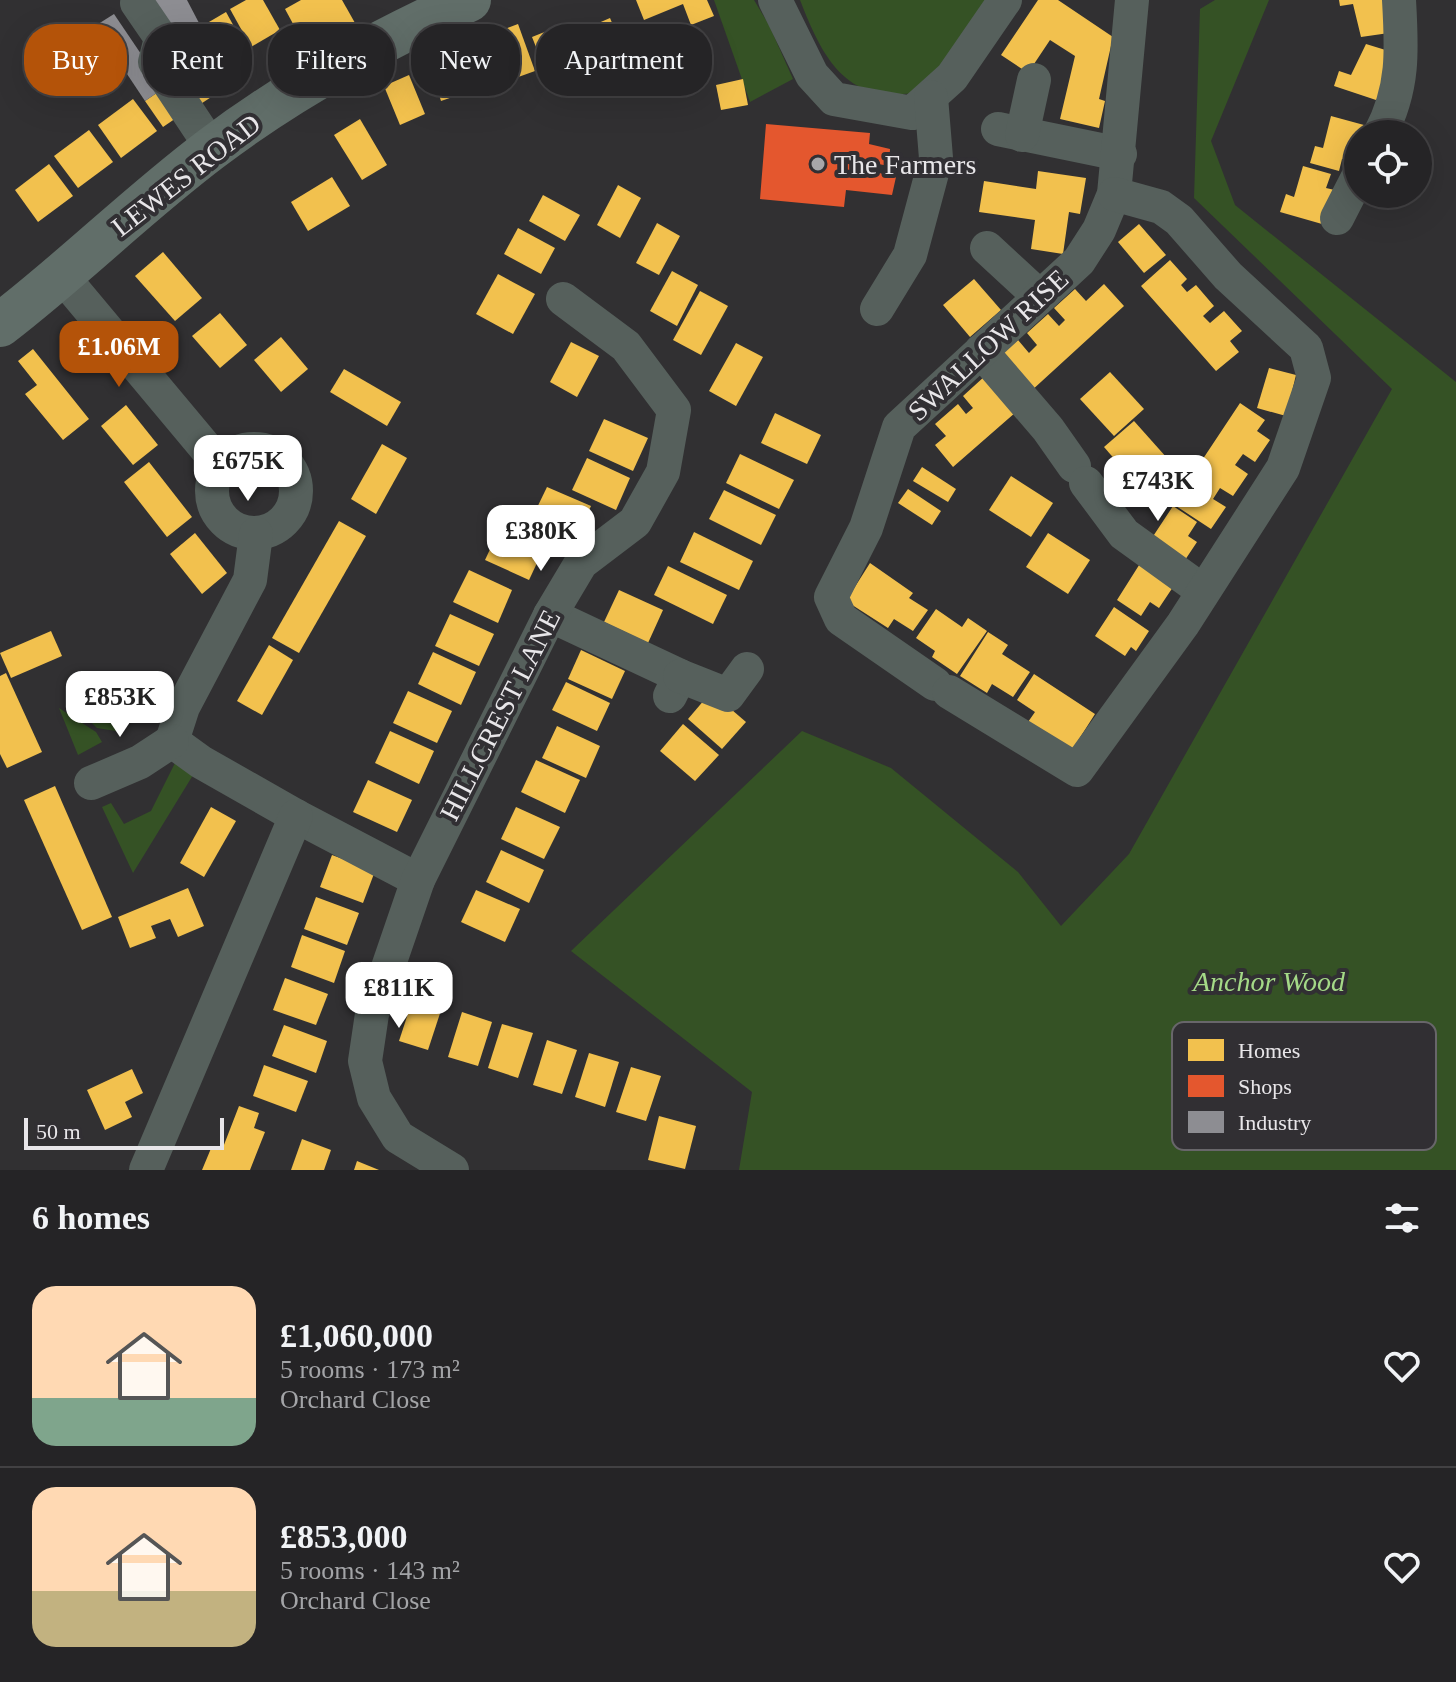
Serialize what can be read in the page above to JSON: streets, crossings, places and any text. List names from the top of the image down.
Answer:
{
  "streets": {
    "highway": ["LEWES ROAD"],
    "street": ["SWALLOW RISE", "HILLCREST LANE"]
  },
  "parks": ["Anchor Wood"],
  "places": ["The Farmers"],
  "legend": ["Homes", "Shops", "Industry"],
  "scale_bar": "50 m",
  "page": {
    "chip": [
      "Buy",
      "Rent",
      "Filters",
      "New",
      "Apartment"
    ],
    "price": [
      "£1.06M",
      "£675K",
      "£743K",
      "£380K",
      "£853K",
      "£811K"
    ],
    "scale": "50 m",
    "heading": "6 homes",
    "list": [
      {
        "name": "£1,060,000",
        "note": "5 rooms · 173 m² · Orchard Close"
      },
      {
        "name": "£853,000",
        "note": "5 rooms · 143 m² · Orchard Close"
      }
    ]
  }
}
